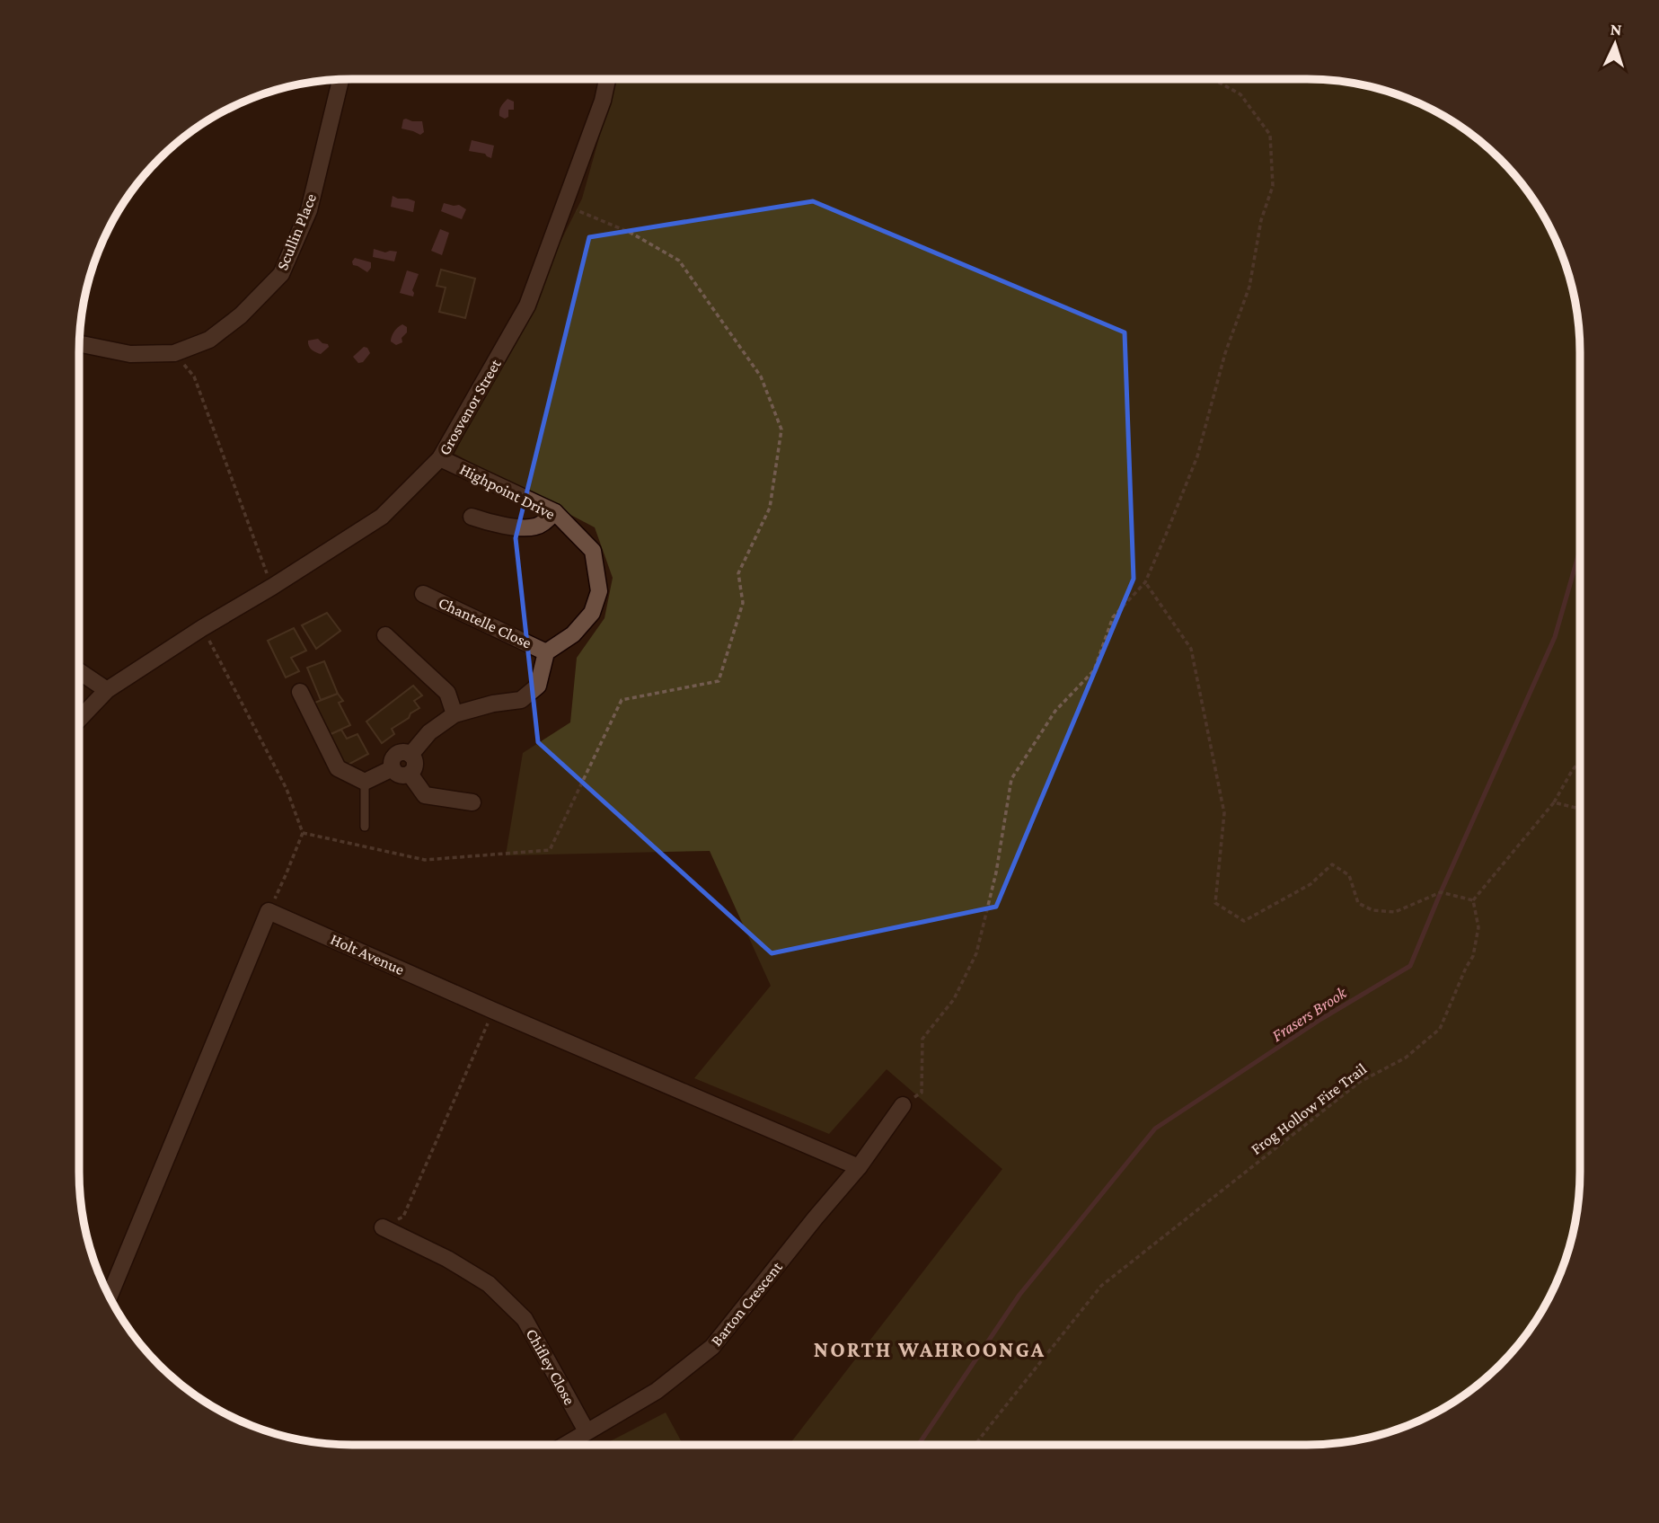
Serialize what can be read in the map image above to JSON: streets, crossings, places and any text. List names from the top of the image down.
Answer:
{
  "streets": {
    "street": [
      "Scullin Place",
      "Grosvenor Street",
      "Highpoint Drive",
      "Chantelle Close",
      "Holt Avenue",
      "Barton Crescent",
      "Chifley Close"
    ],
    "path": ["Frog Hollow Fire Trail"]
  },
  "crossings": [
    ["Grosvenor Street", "Highpoint Drive"],
    ["Highpoint Drive", "Chantelle Close"],
    ["Holt Avenue", "Barton Crescent"],
    ["Barton Crescent", "Chifley Close"]
  ],
  "districts": ["NORTH WAHROONGA"],
  "water": ["Frasers Brook"],
  "north": "top"
}
